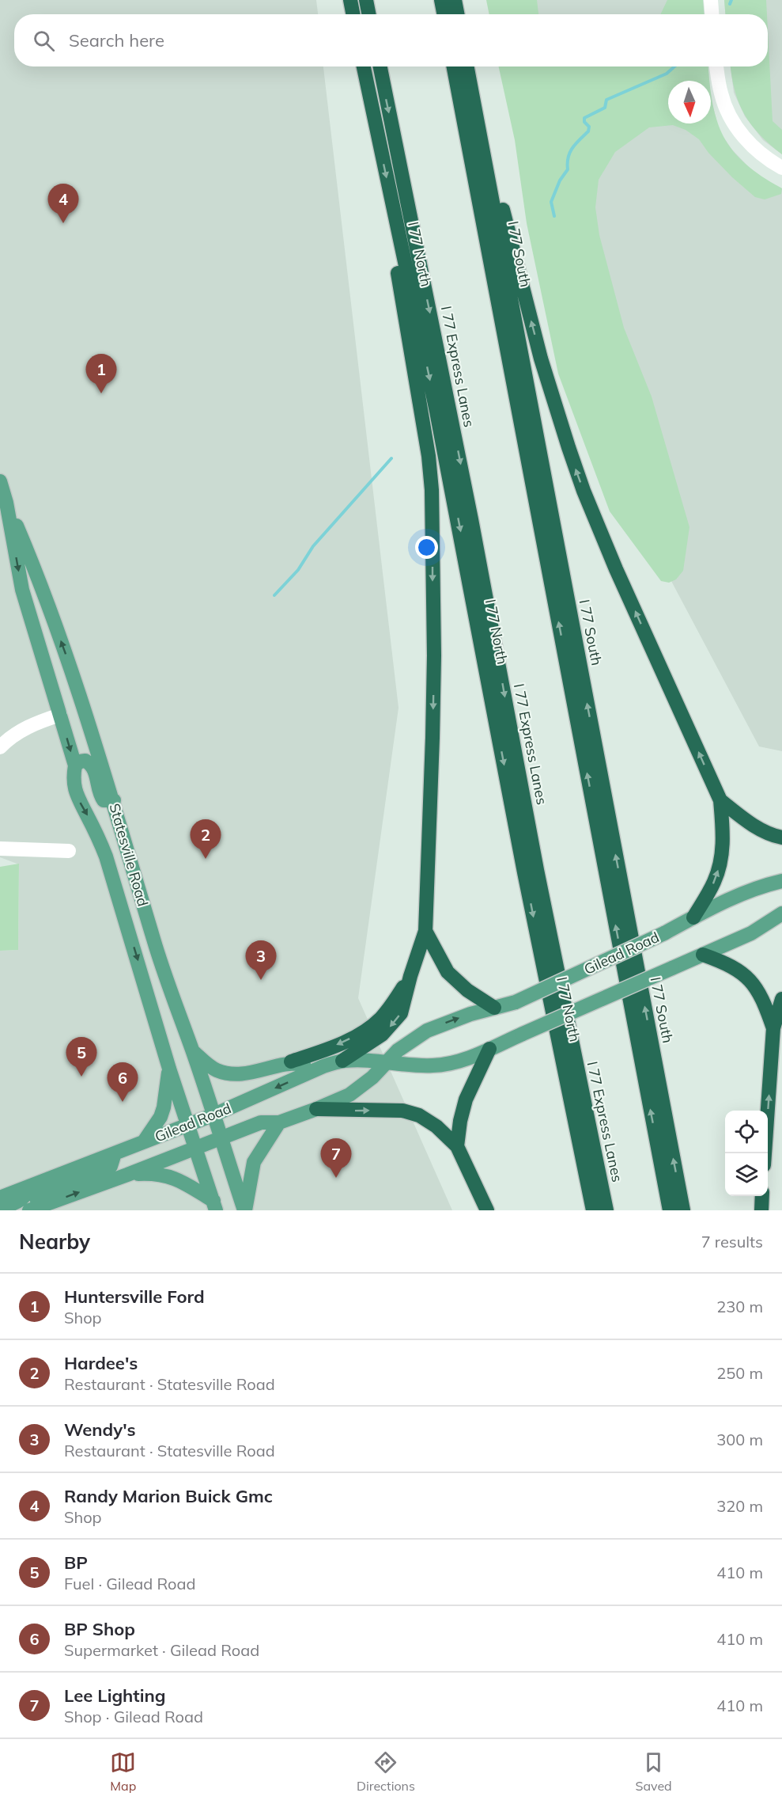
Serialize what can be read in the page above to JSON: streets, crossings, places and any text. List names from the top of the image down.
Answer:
{
  "streets": {
    "highway": ["I 77 North", "I 77 South", "I 77 Express Lanes"],
    "main road": ["Statesville Road", "Gilead Road"]
  },
  "crossings": [
    ["Statesville Road", "Gilead Road"]
  ],
  "north": "bottom",
  "page": {
    "search": "Search here",
    "pins": [
      "4",
      "1",
      "2",
      "3",
      "5",
      "6",
      "7"
    ],
    "heading": ["Nearby", "7 results"],
    "list": [
      {
        "mark": "1",
        "name": "Huntersville Ford",
        "note": "Shop",
        "value": "230 m"
      },
      {
        "mark": "2",
        "name": "Hardee's",
        "note": "Restaurant · Statesville Road",
        "value": "250 m"
      },
      {
        "mark": "3",
        "name": "Wendy's",
        "note": "Restaurant · Statesville Road",
        "value": "300 m"
      },
      {
        "mark": "4",
        "name": "Randy Marion Buick Gmc",
        "note": "Shop",
        "value": "320 m"
      },
      {
        "mark": "5",
        "name": "BP",
        "note": "Fuel · Gilead Road",
        "value": "410 m"
      },
      {
        "mark": "6",
        "name": "BP Shop",
        "note": "Supermarket · Gilead Road",
        "value": "410 m"
      },
      {
        "mark": "7",
        "name": "Lee Lighting",
        "note": "Shop · Gilead Road",
        "value": "410 m"
      }
    ],
    "nav": ["Map", "Directions", "Saved"]
  }
}
